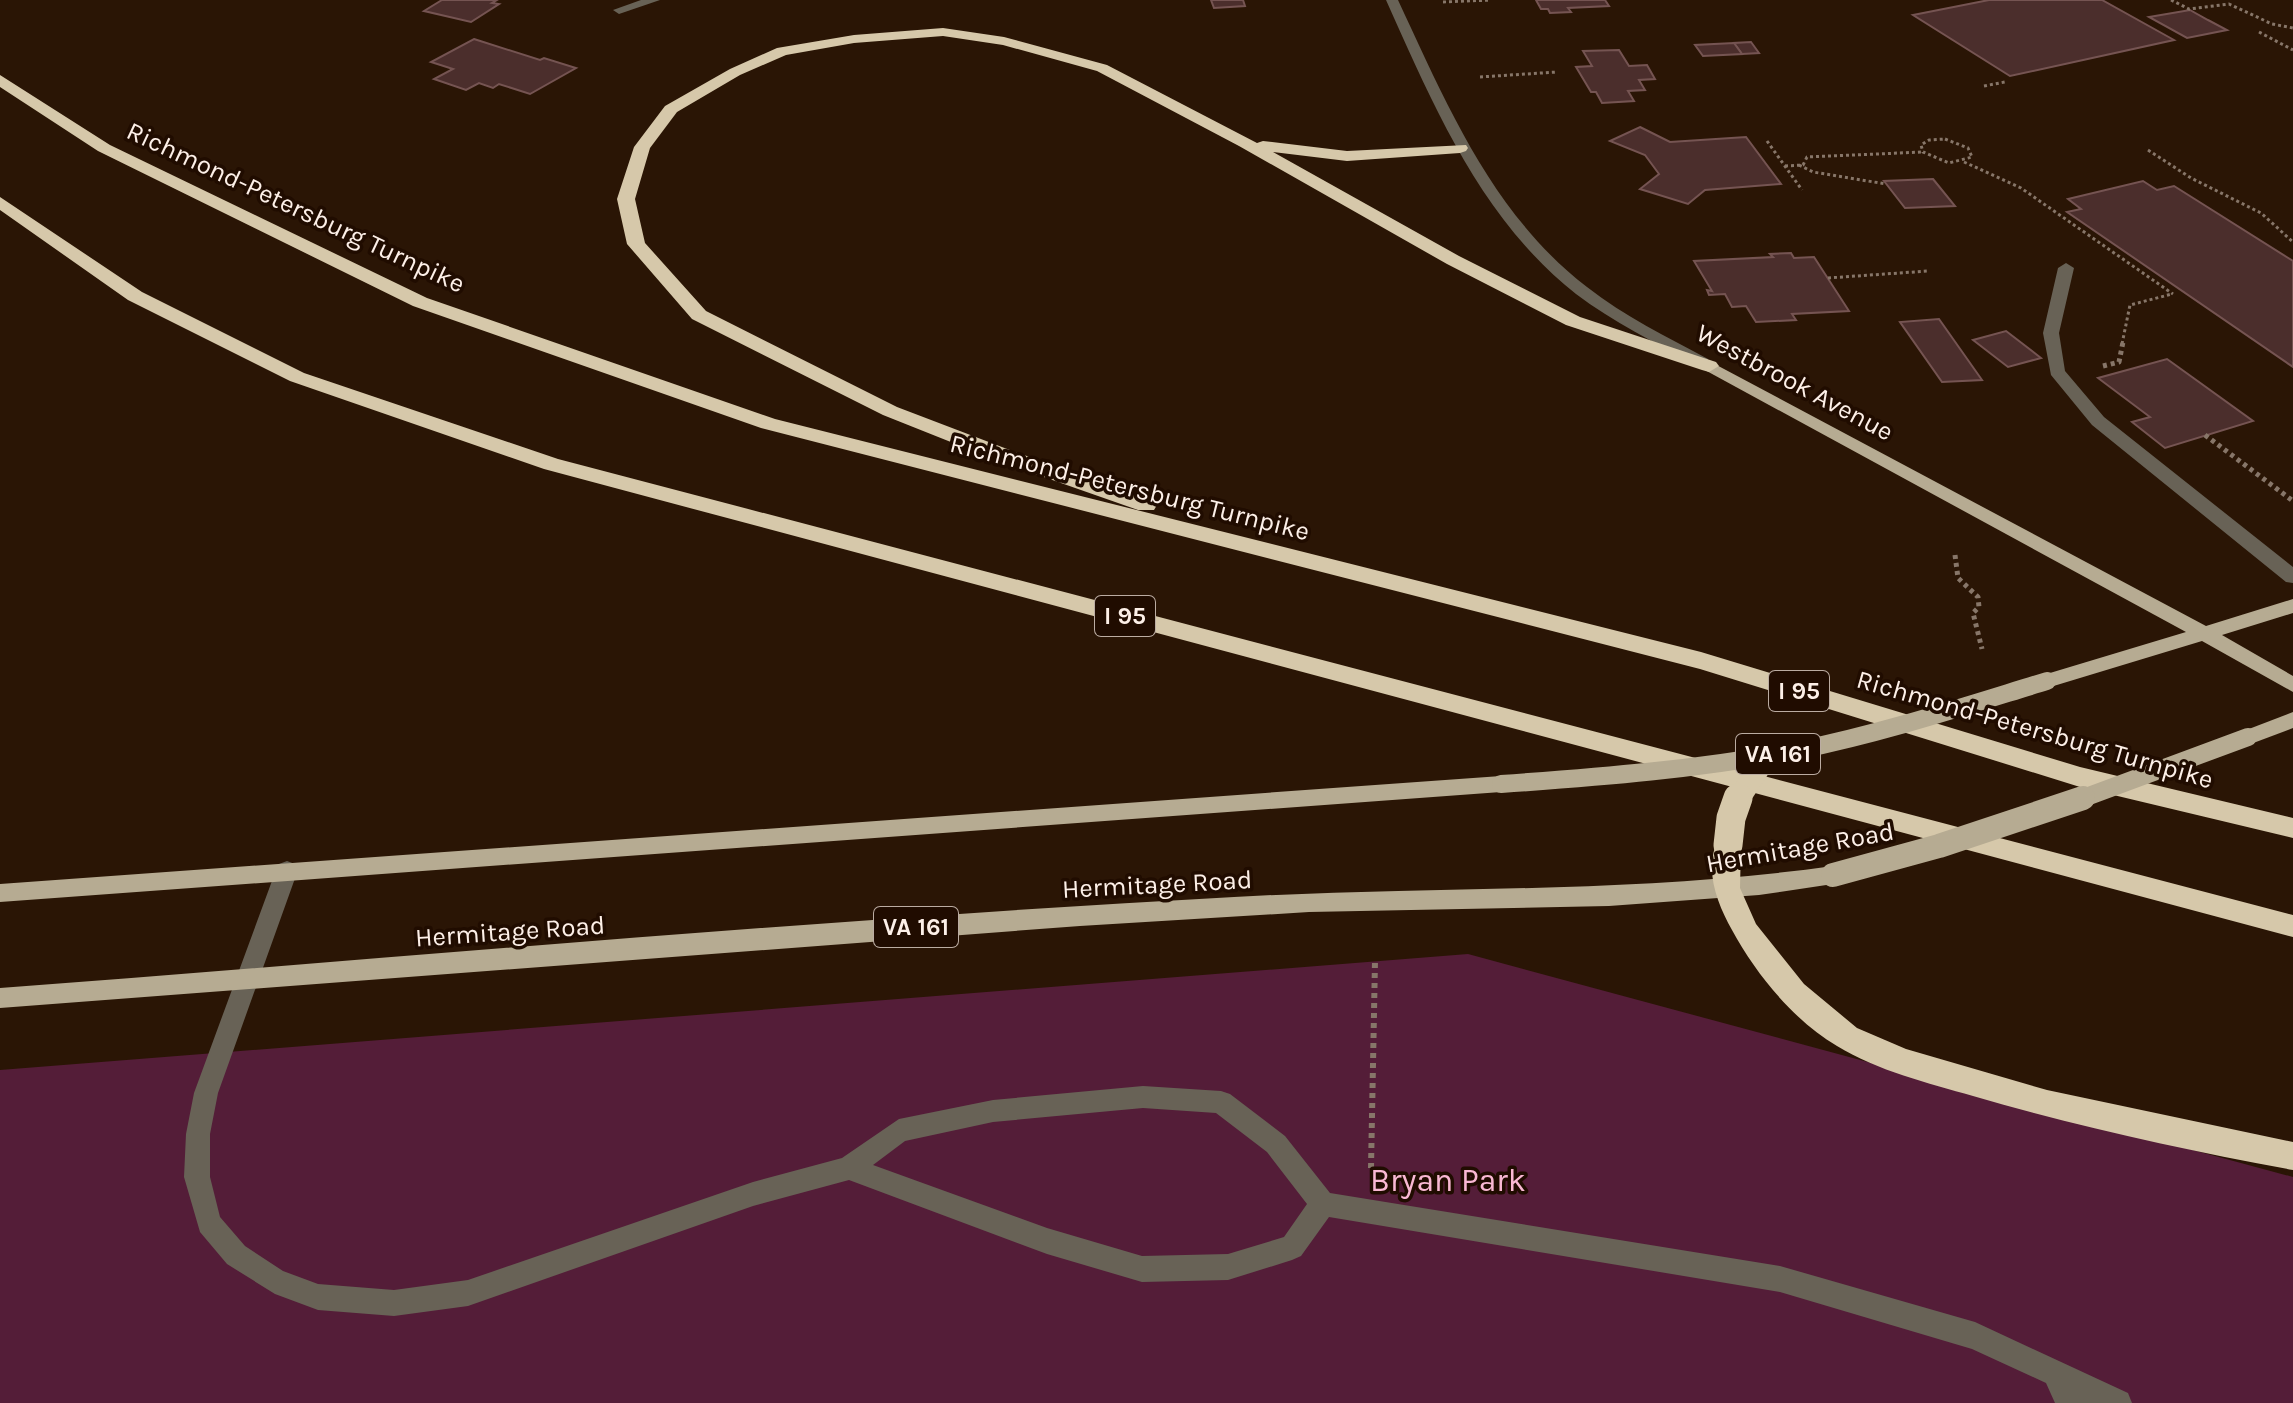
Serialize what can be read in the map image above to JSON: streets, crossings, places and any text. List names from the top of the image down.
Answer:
{
  "streets": {
    "highway": ["Richmond-Petersburg Turnpike", "I 95"],
    "main road": ["Westbrook Avenue", "VA 161", "Hermitage Road"]
  },
  "crossings": [
    ["Westbrook Avenue", "VA 161"]
  ],
  "parks": ["Bryan Park"]
}
